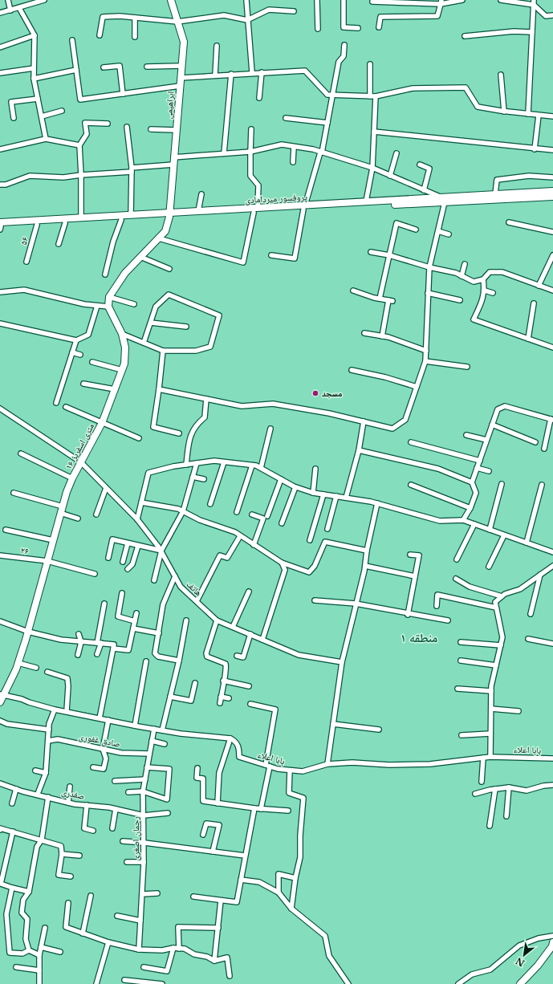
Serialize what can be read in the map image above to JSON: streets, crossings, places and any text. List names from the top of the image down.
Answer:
{
  "streets": {
    "main road": ["ابراهیمی", "پروفسور میردامادی", "۱۶ متری اسفریز"],
    "street": [
      "۵۶",
      "۲۶",
      "هاتف",
      "صادق غفوری",
      "بابا اعلاء",
      "صفدری",
      "رحمان اصغری"
    ]
  },
  "crossings": [
    ["ابراهیمی", "پروفسور میردامادی"],
    ["پروفسور میردامادی", "۵۶"],
    ["۱۶ متری اسفریز", "۲۶"],
    ["۱۶ متری اسفریز", "هاتف"],
    ["صادق غفوری", "رحمان اصغری"],
    ["صفدری", "رحمان اصغری"]
  ],
  "districts": ["منطقه ۱"],
  "places": ["مسجد"],
  "north": "bottom left"
}
